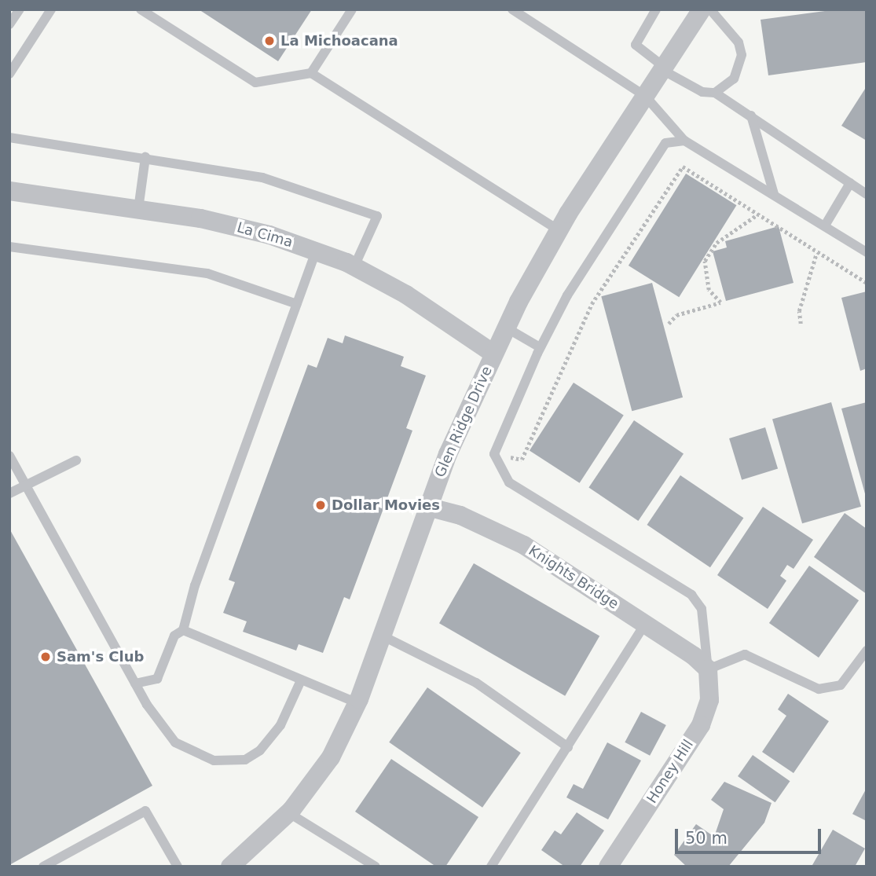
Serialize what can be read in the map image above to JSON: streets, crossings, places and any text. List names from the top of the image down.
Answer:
{
  "streets": {
    "street": [
      "La Cima",
      "Glen Ridge Drive",
      "Knights Bridge",
      "Honey Hill"
    ]
  },
  "crossings": [
    ["La Cima", "Glen Ridge Drive"],
    ["Glen Ridge Drive", "Knights Bridge"],
    ["Knights Bridge", "Honey Hill"]
  ],
  "places": ["La Michoacana", "Dollar Movies", "Sam's Club"],
  "scale_bar": "50 m"
}
